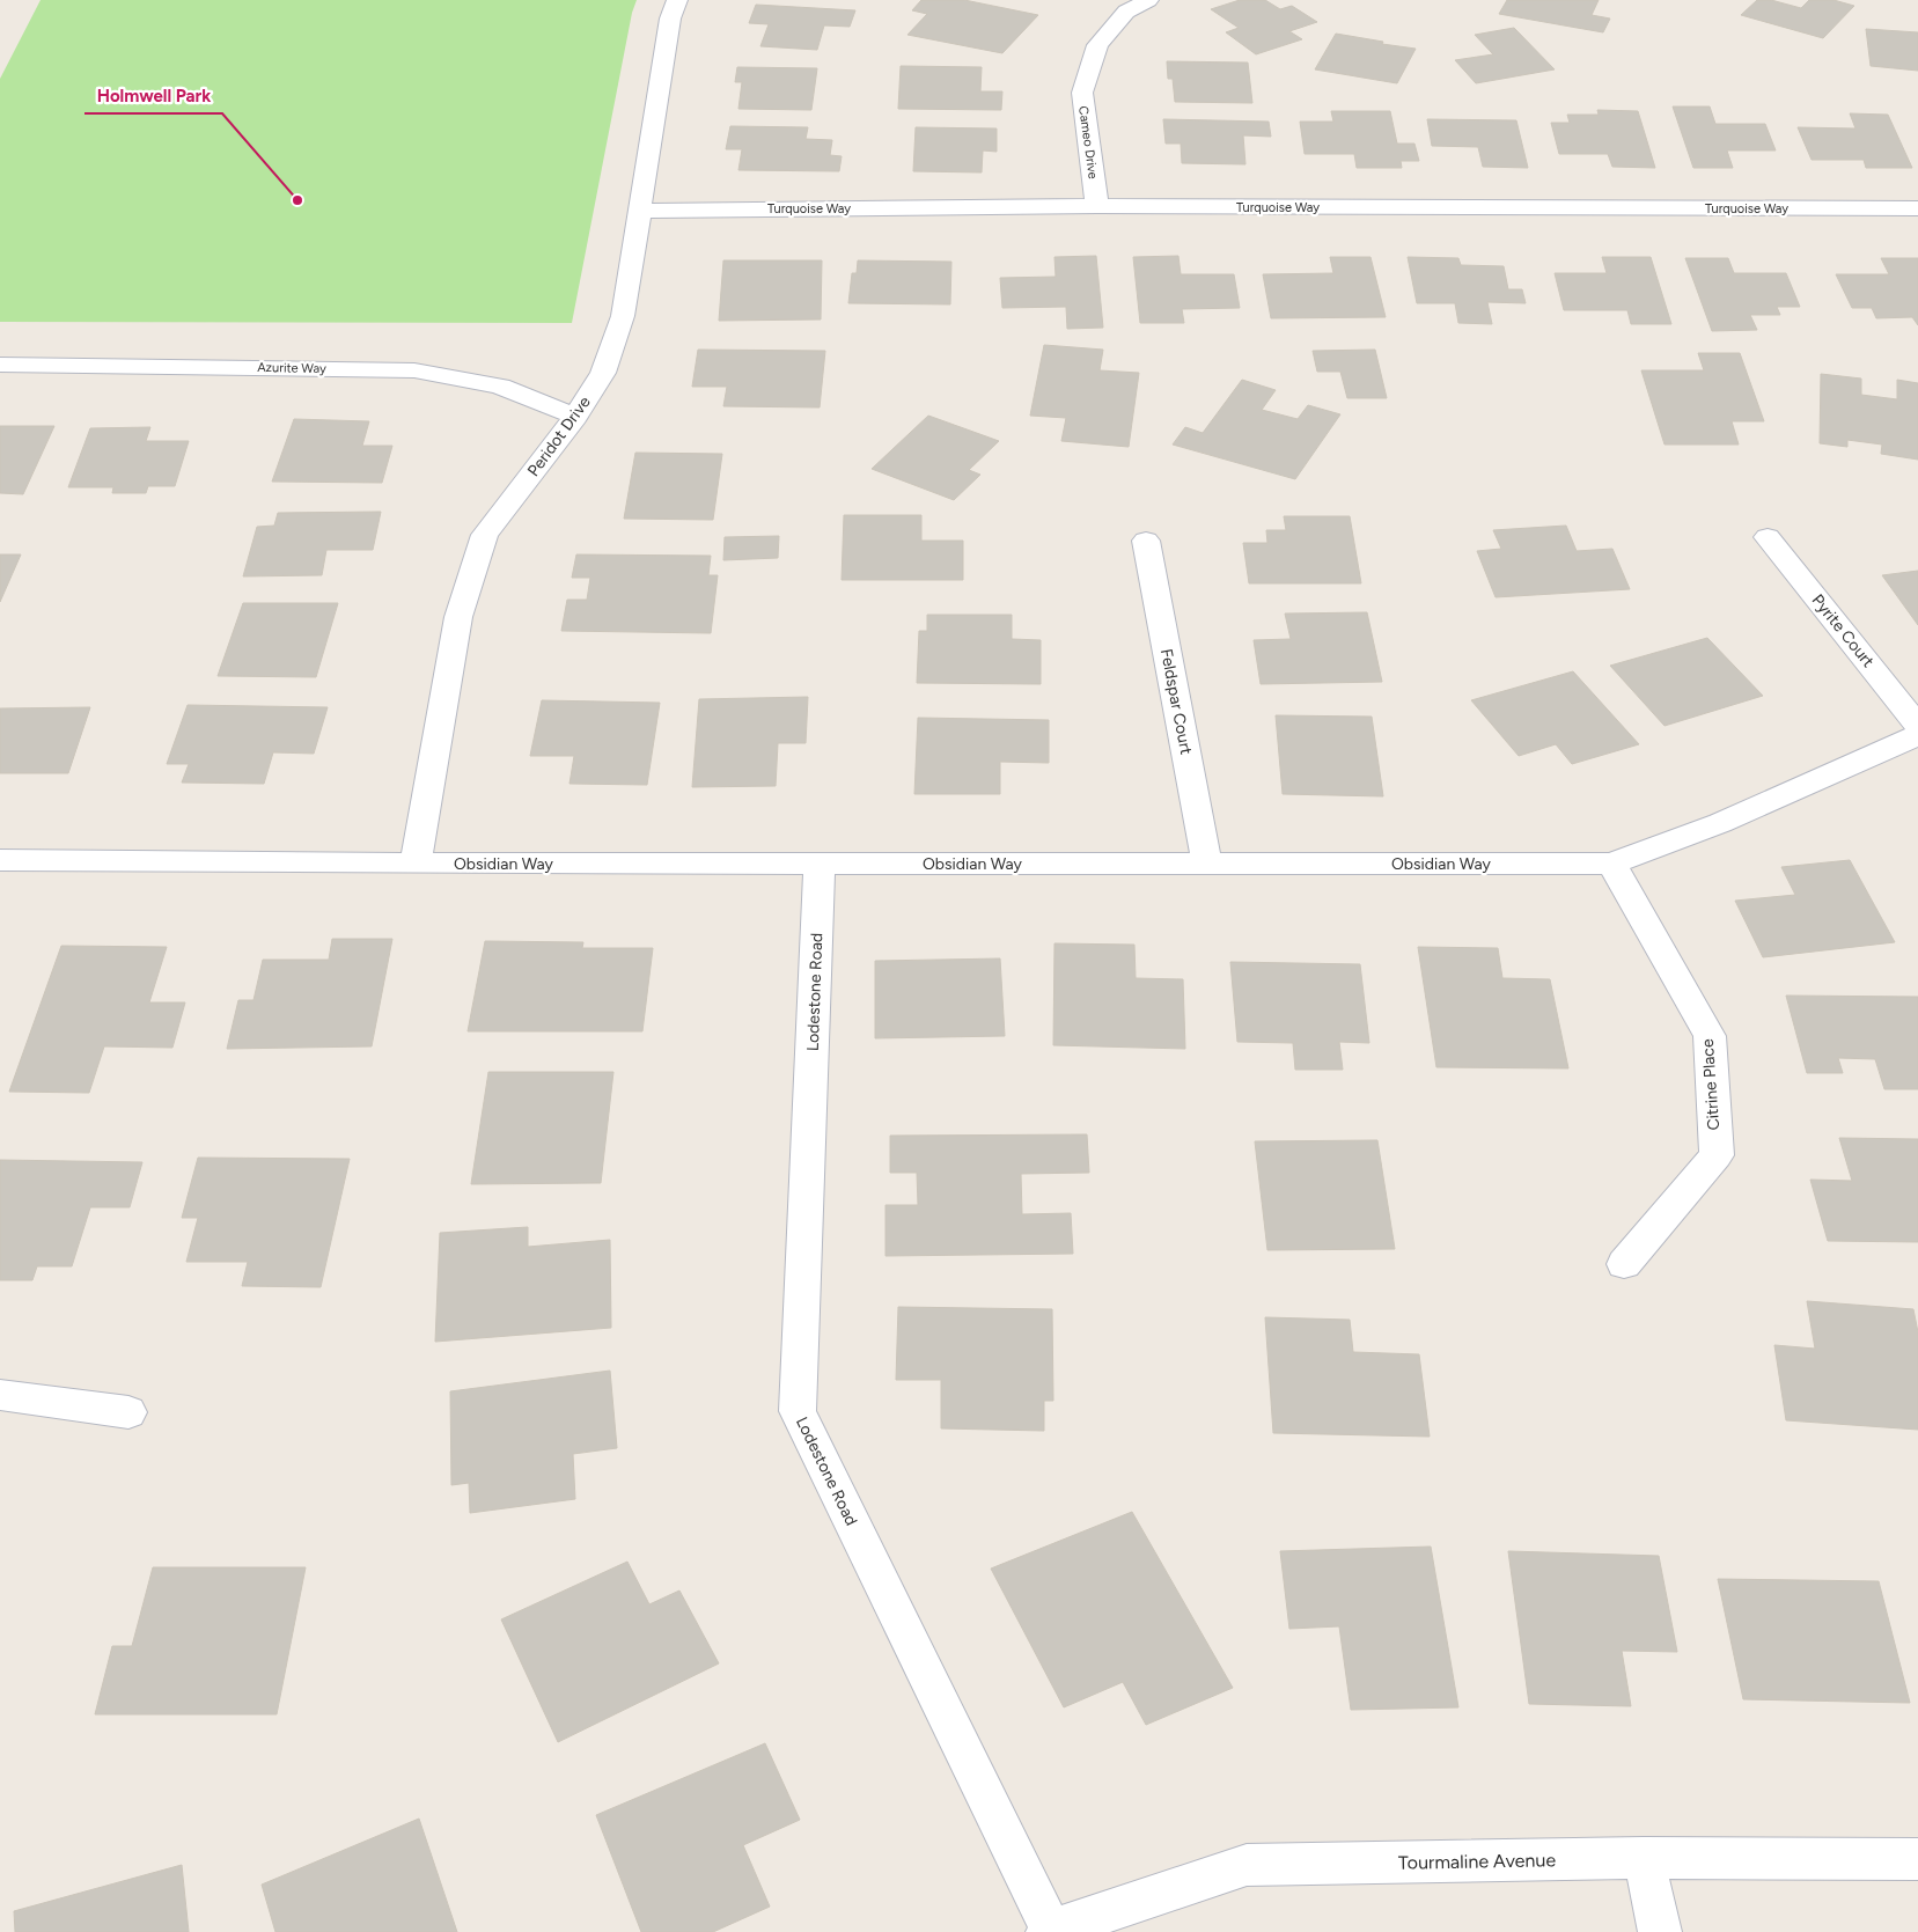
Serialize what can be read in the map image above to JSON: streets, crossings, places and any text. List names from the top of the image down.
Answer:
{
  "streets": {
    "street": [
      "Cameo Drive",
      "Turquoise Way",
      "Azurite Way",
      "Peridot Drive",
      "Pyrite Court",
      "Feldspar Court",
      "Obsidian Way",
      "Lodestone Road",
      "Citrine Place",
      "Tourmaline Avenue"
    ]
  },
  "crossings": [
    ["Cameo Drive", "Turquoise Way"],
    ["Turquoise Way", "Peridot Drive"],
    ["Azurite Way", "Peridot Drive"],
    ["Peridot Drive", "Obsidian Way"],
    ["Feldspar Court", "Obsidian Way"],
    ["Obsidian Way", "Lodestone Road"],
    ["Obsidian Way", "Citrine Place"],
    ["Lodestone Road", "Tourmaline Avenue"]
  ],
  "places": ["Holmwell Park"]
}
